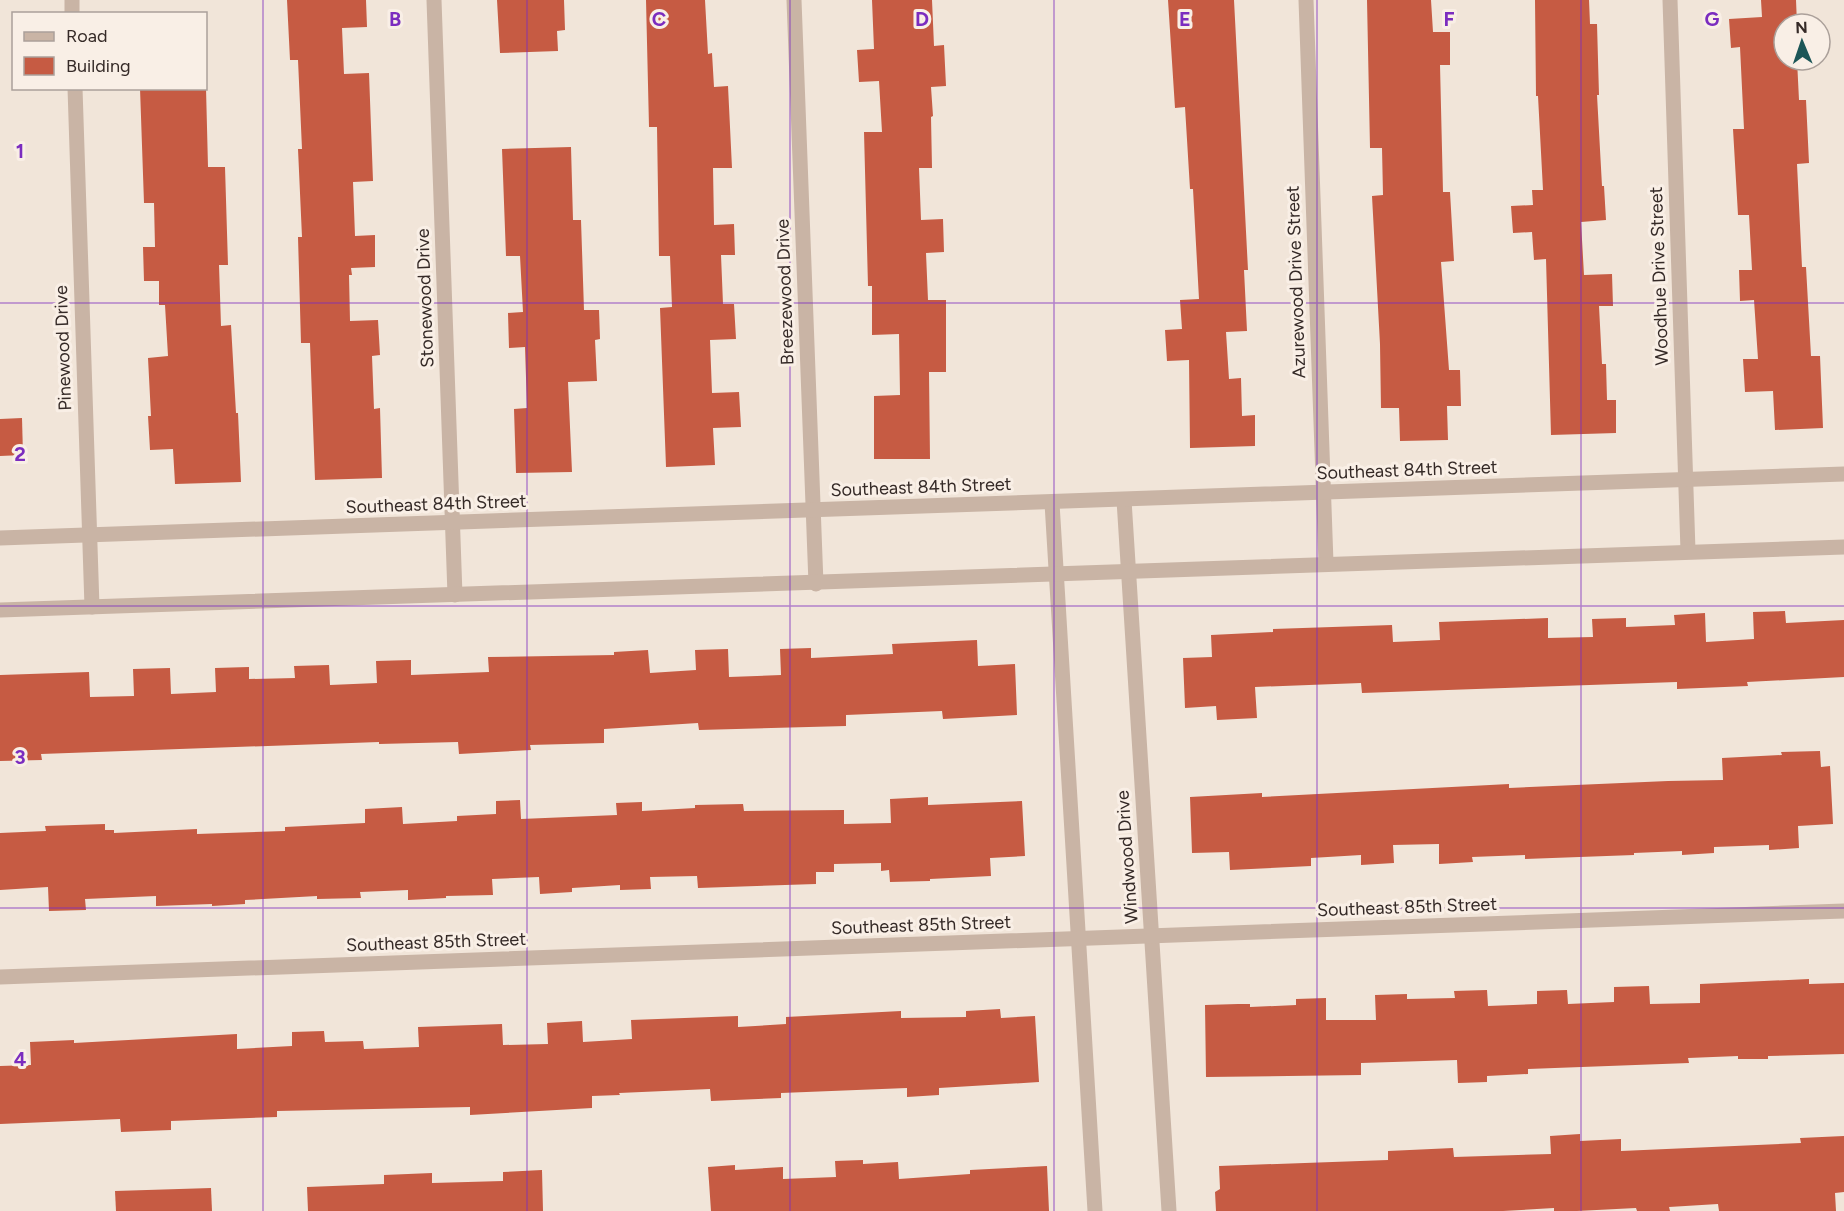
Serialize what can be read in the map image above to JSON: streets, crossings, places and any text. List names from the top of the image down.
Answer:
{
  "streets": {
    "street": [
      "Woodhue Drive Street",
      "Azurewood Drive Street",
      "Breezewood Drive",
      "Stonewood Drive",
      "Pinewood Drive",
      "Southeast 84th Street",
      "Windwood Drive",
      "Southeast 85th Street"
    ]
  },
  "crossings": [
    ["Woodhue Drive Street", "Southeast 84th Street"],
    ["Azurewood Drive Street", "Southeast 84th Street"],
    ["Breezewood Drive", "Southeast 84th Street"],
    ["Stonewood Drive", "Southeast 84th Street"],
    ["Pinewood Drive", "Southeast 84th Street"],
    ["Southeast 84th Street", "Windwood Drive"],
    ["Windwood Drive", "Southeast 85th Street"]
  ],
  "legend": ["Road", "Building"],
  "north": "top",
  "grid": {
    "columns": [
      "B",
      "C",
      "D",
      "E",
      "F",
      "G"
    ],
    "rows": [
      "1",
      "2",
      "3",
      "4"
    ]
  }
}
